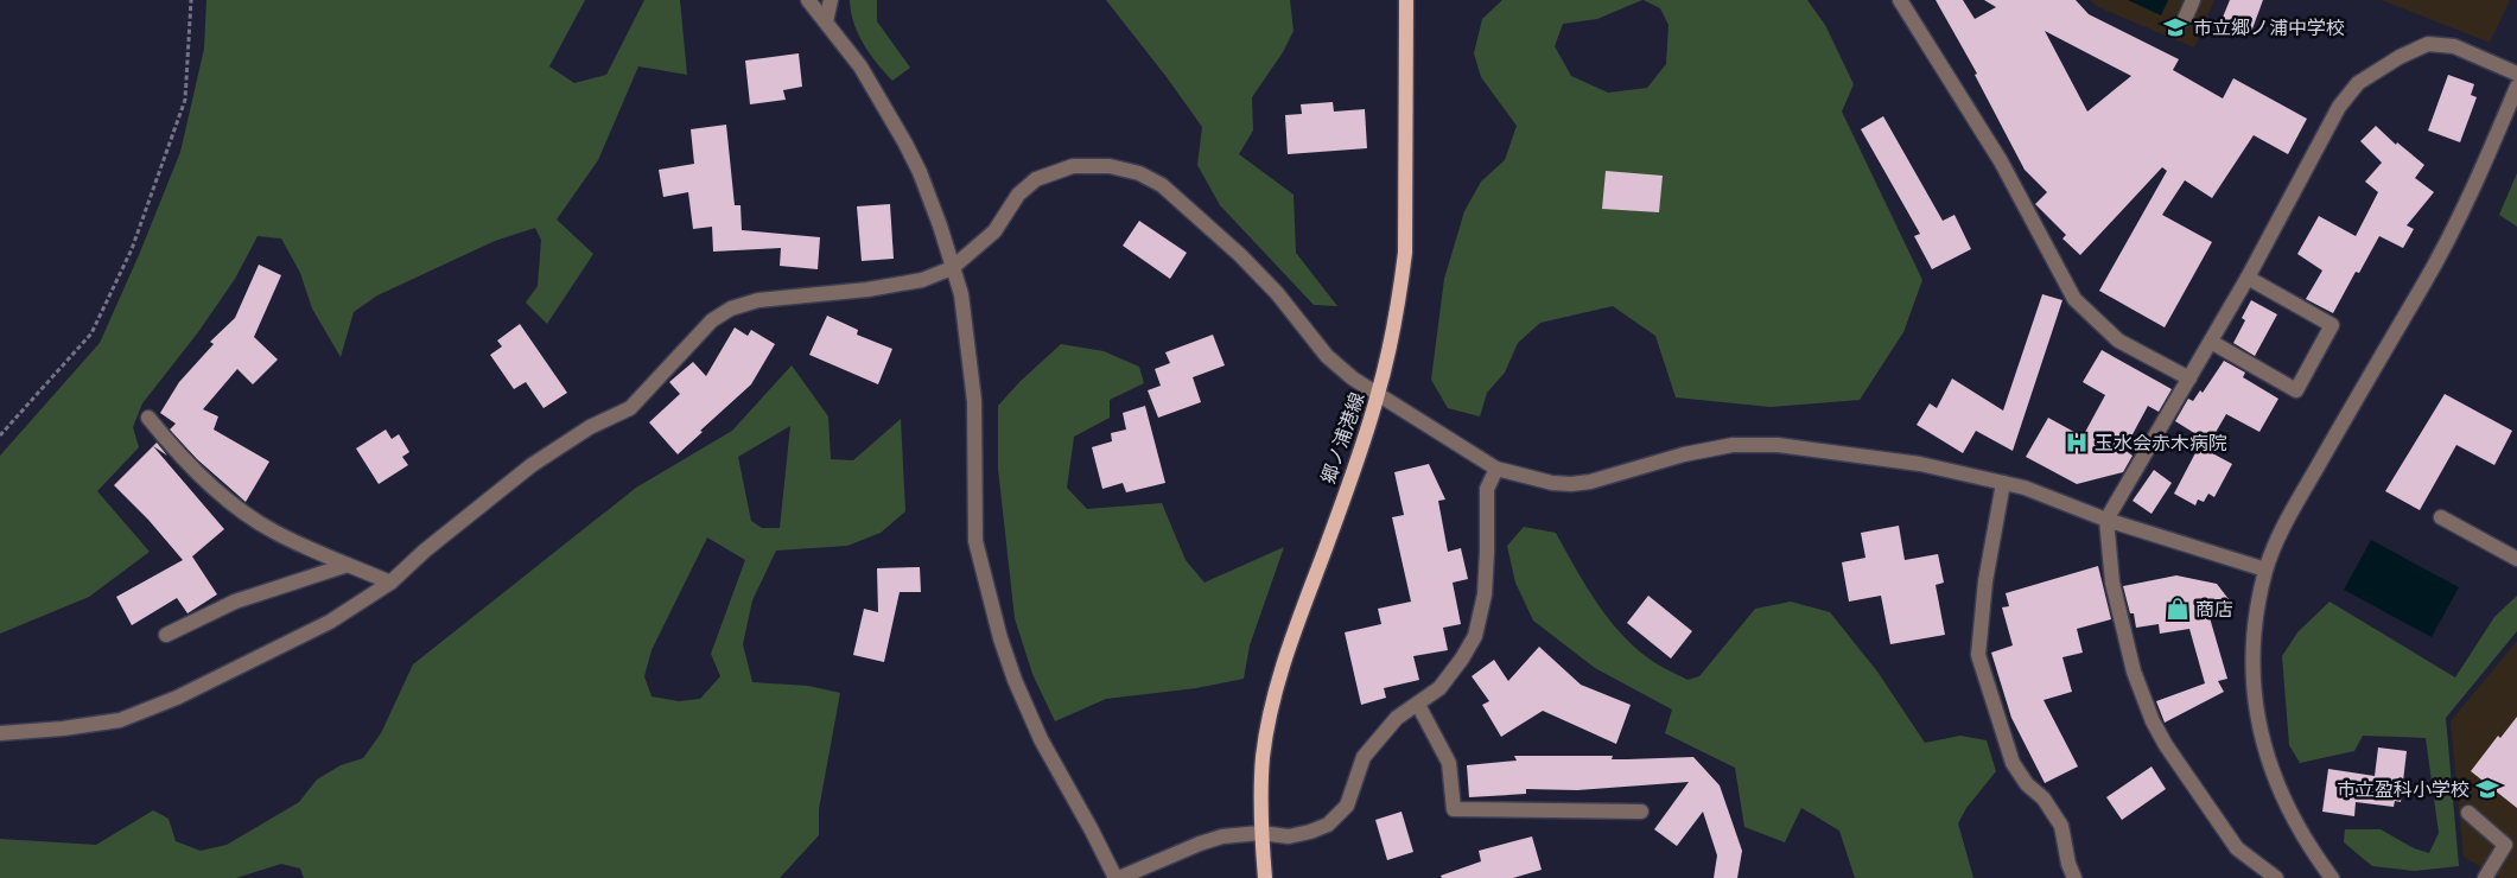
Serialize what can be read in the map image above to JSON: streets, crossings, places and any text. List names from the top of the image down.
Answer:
{
  "streets": {
    "main road": ["郷ノ浦港線"]
  },
  "places": {
    "school or university": ["市立郷ノ浦中学校", "市立盈科小学校"],
    "hospital": ["玉水会赤木病院"],
    "shop": ["商店"]
  }
}
